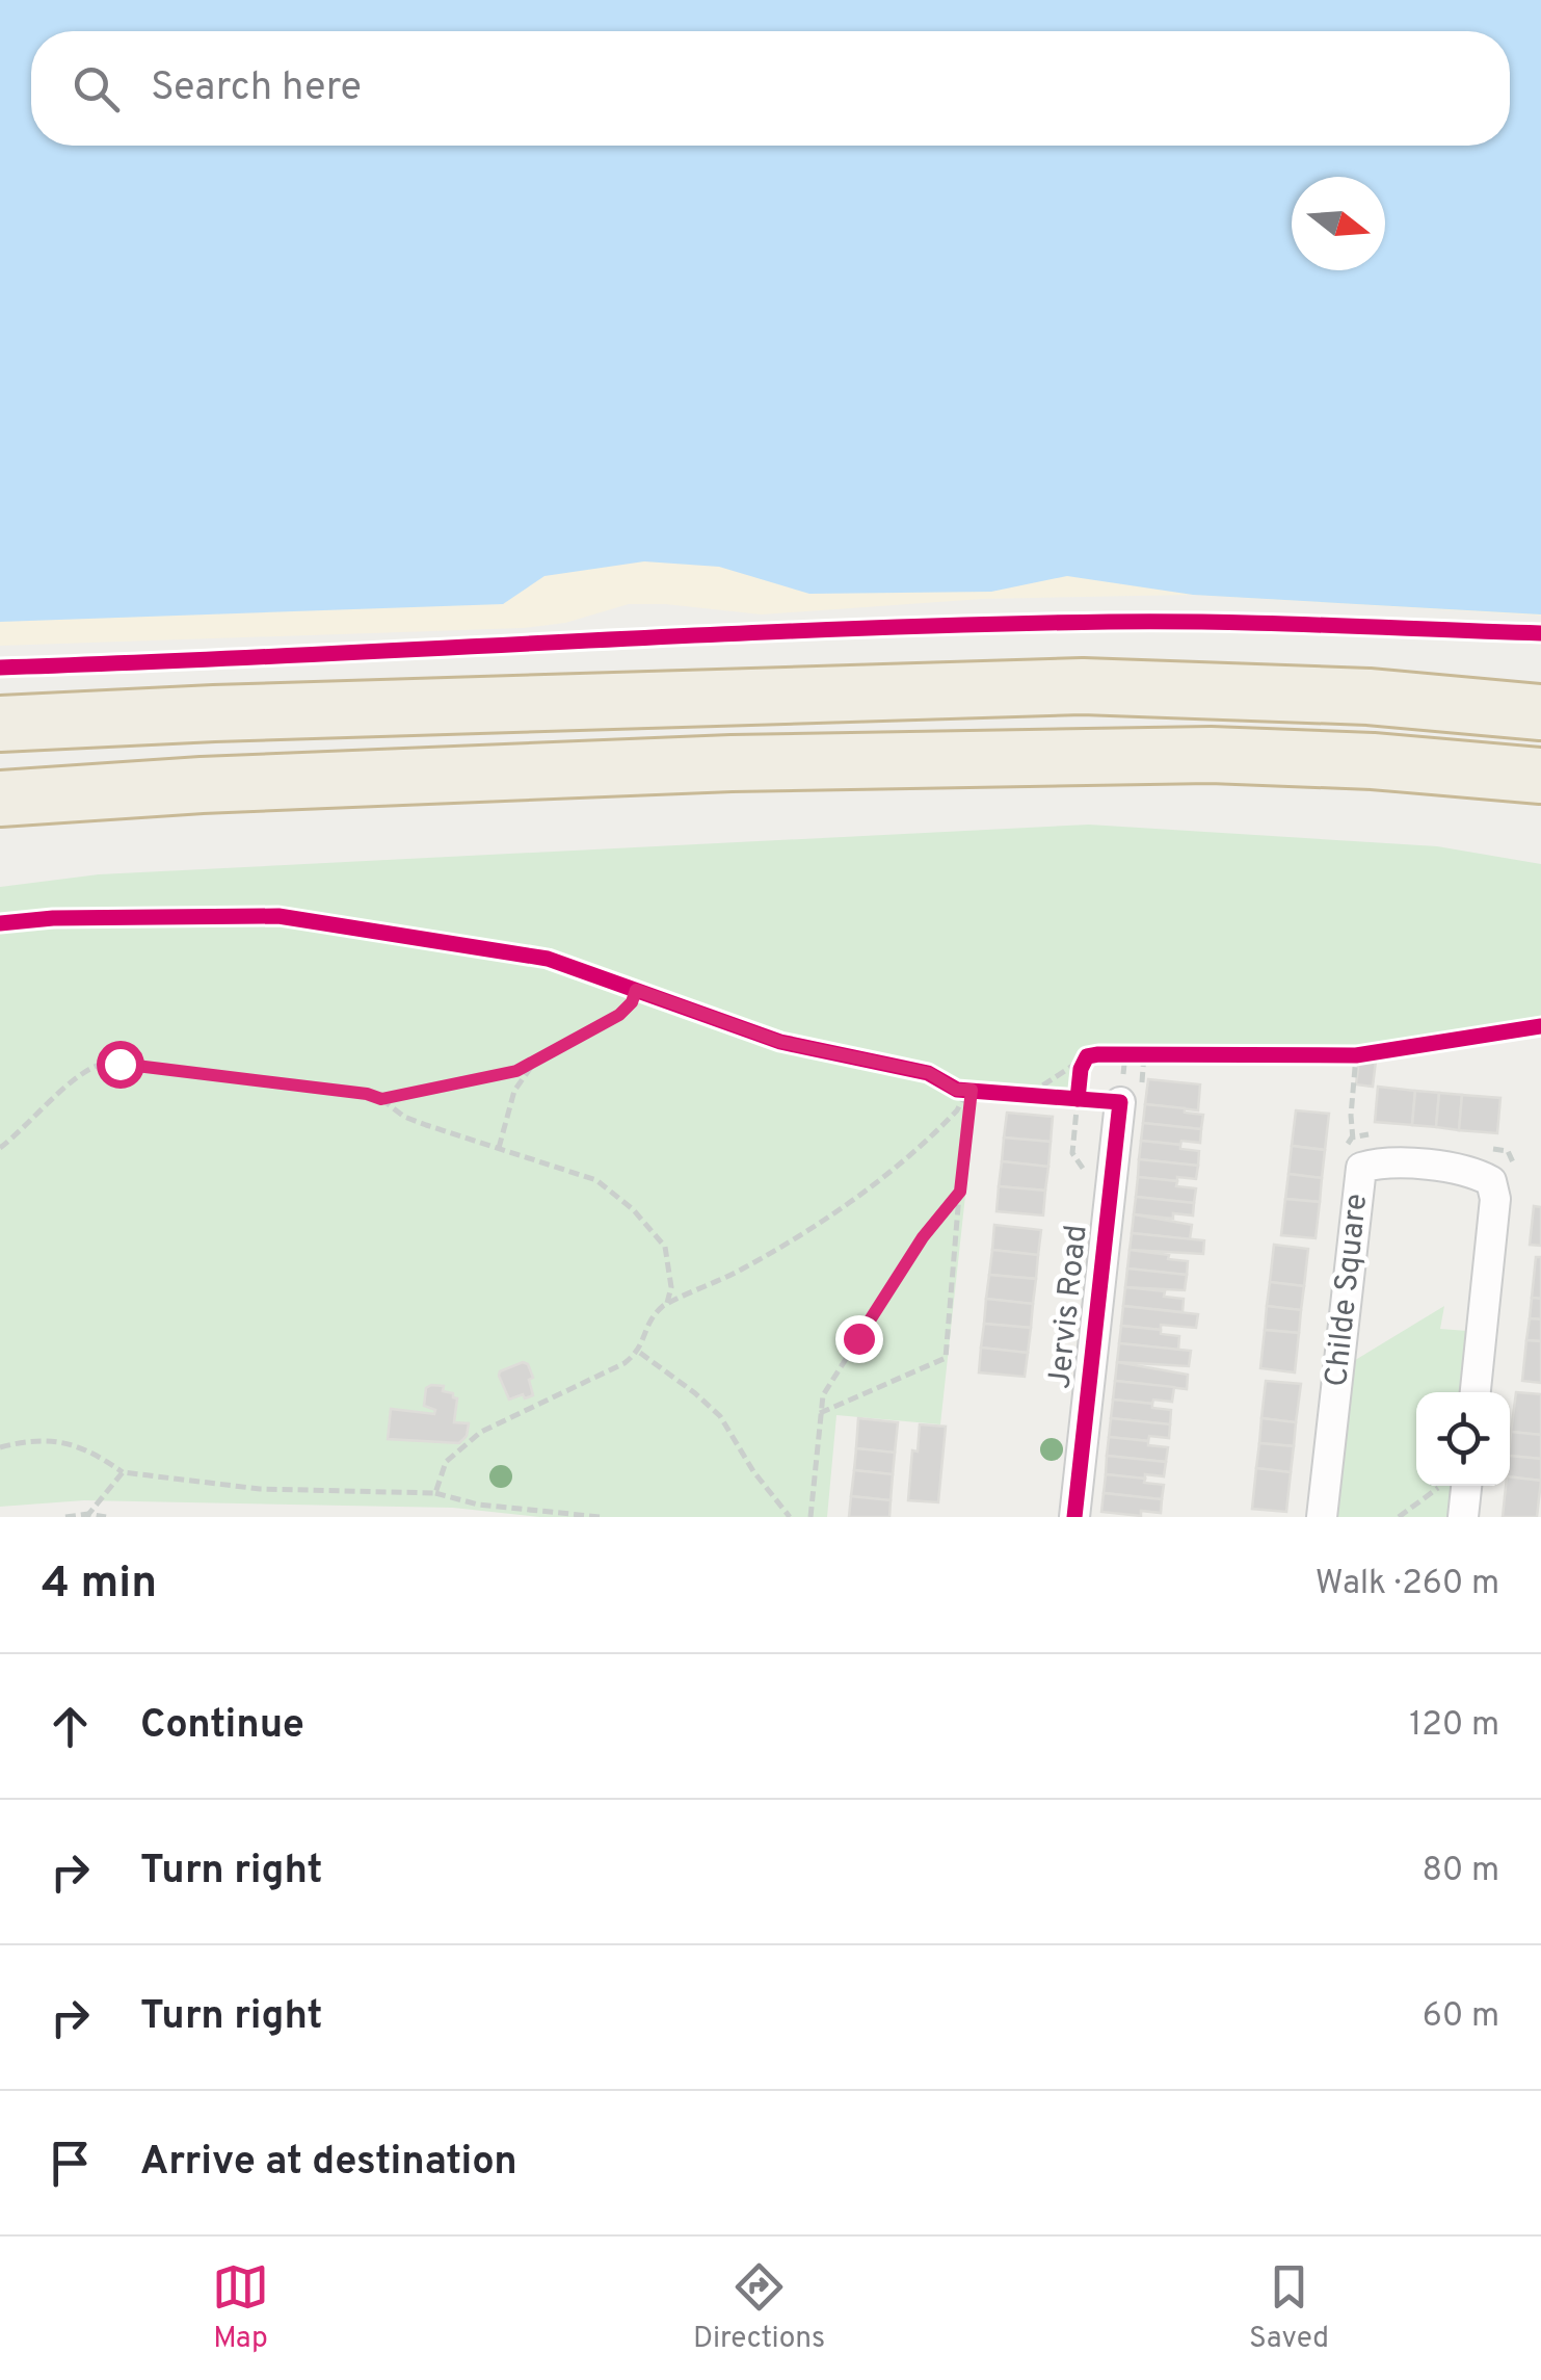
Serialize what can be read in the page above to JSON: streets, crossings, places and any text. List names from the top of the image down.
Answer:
{
  "streets": {
    "street": ["Childe Square", "Jervis Road"]
  },
  "north": "right",
  "page": {
    "search": "Search here",
    "heading": ["4 min", "Walk · 260 m"],
    "list": [
      ["Continue", "120 m"],
      ["Turn right", "80 m"],
      ["Turn right", "60 m"],
      "Arrive at destination"
    ],
    "nav": ["Map", "Directions", "Saved"]
  }
}
